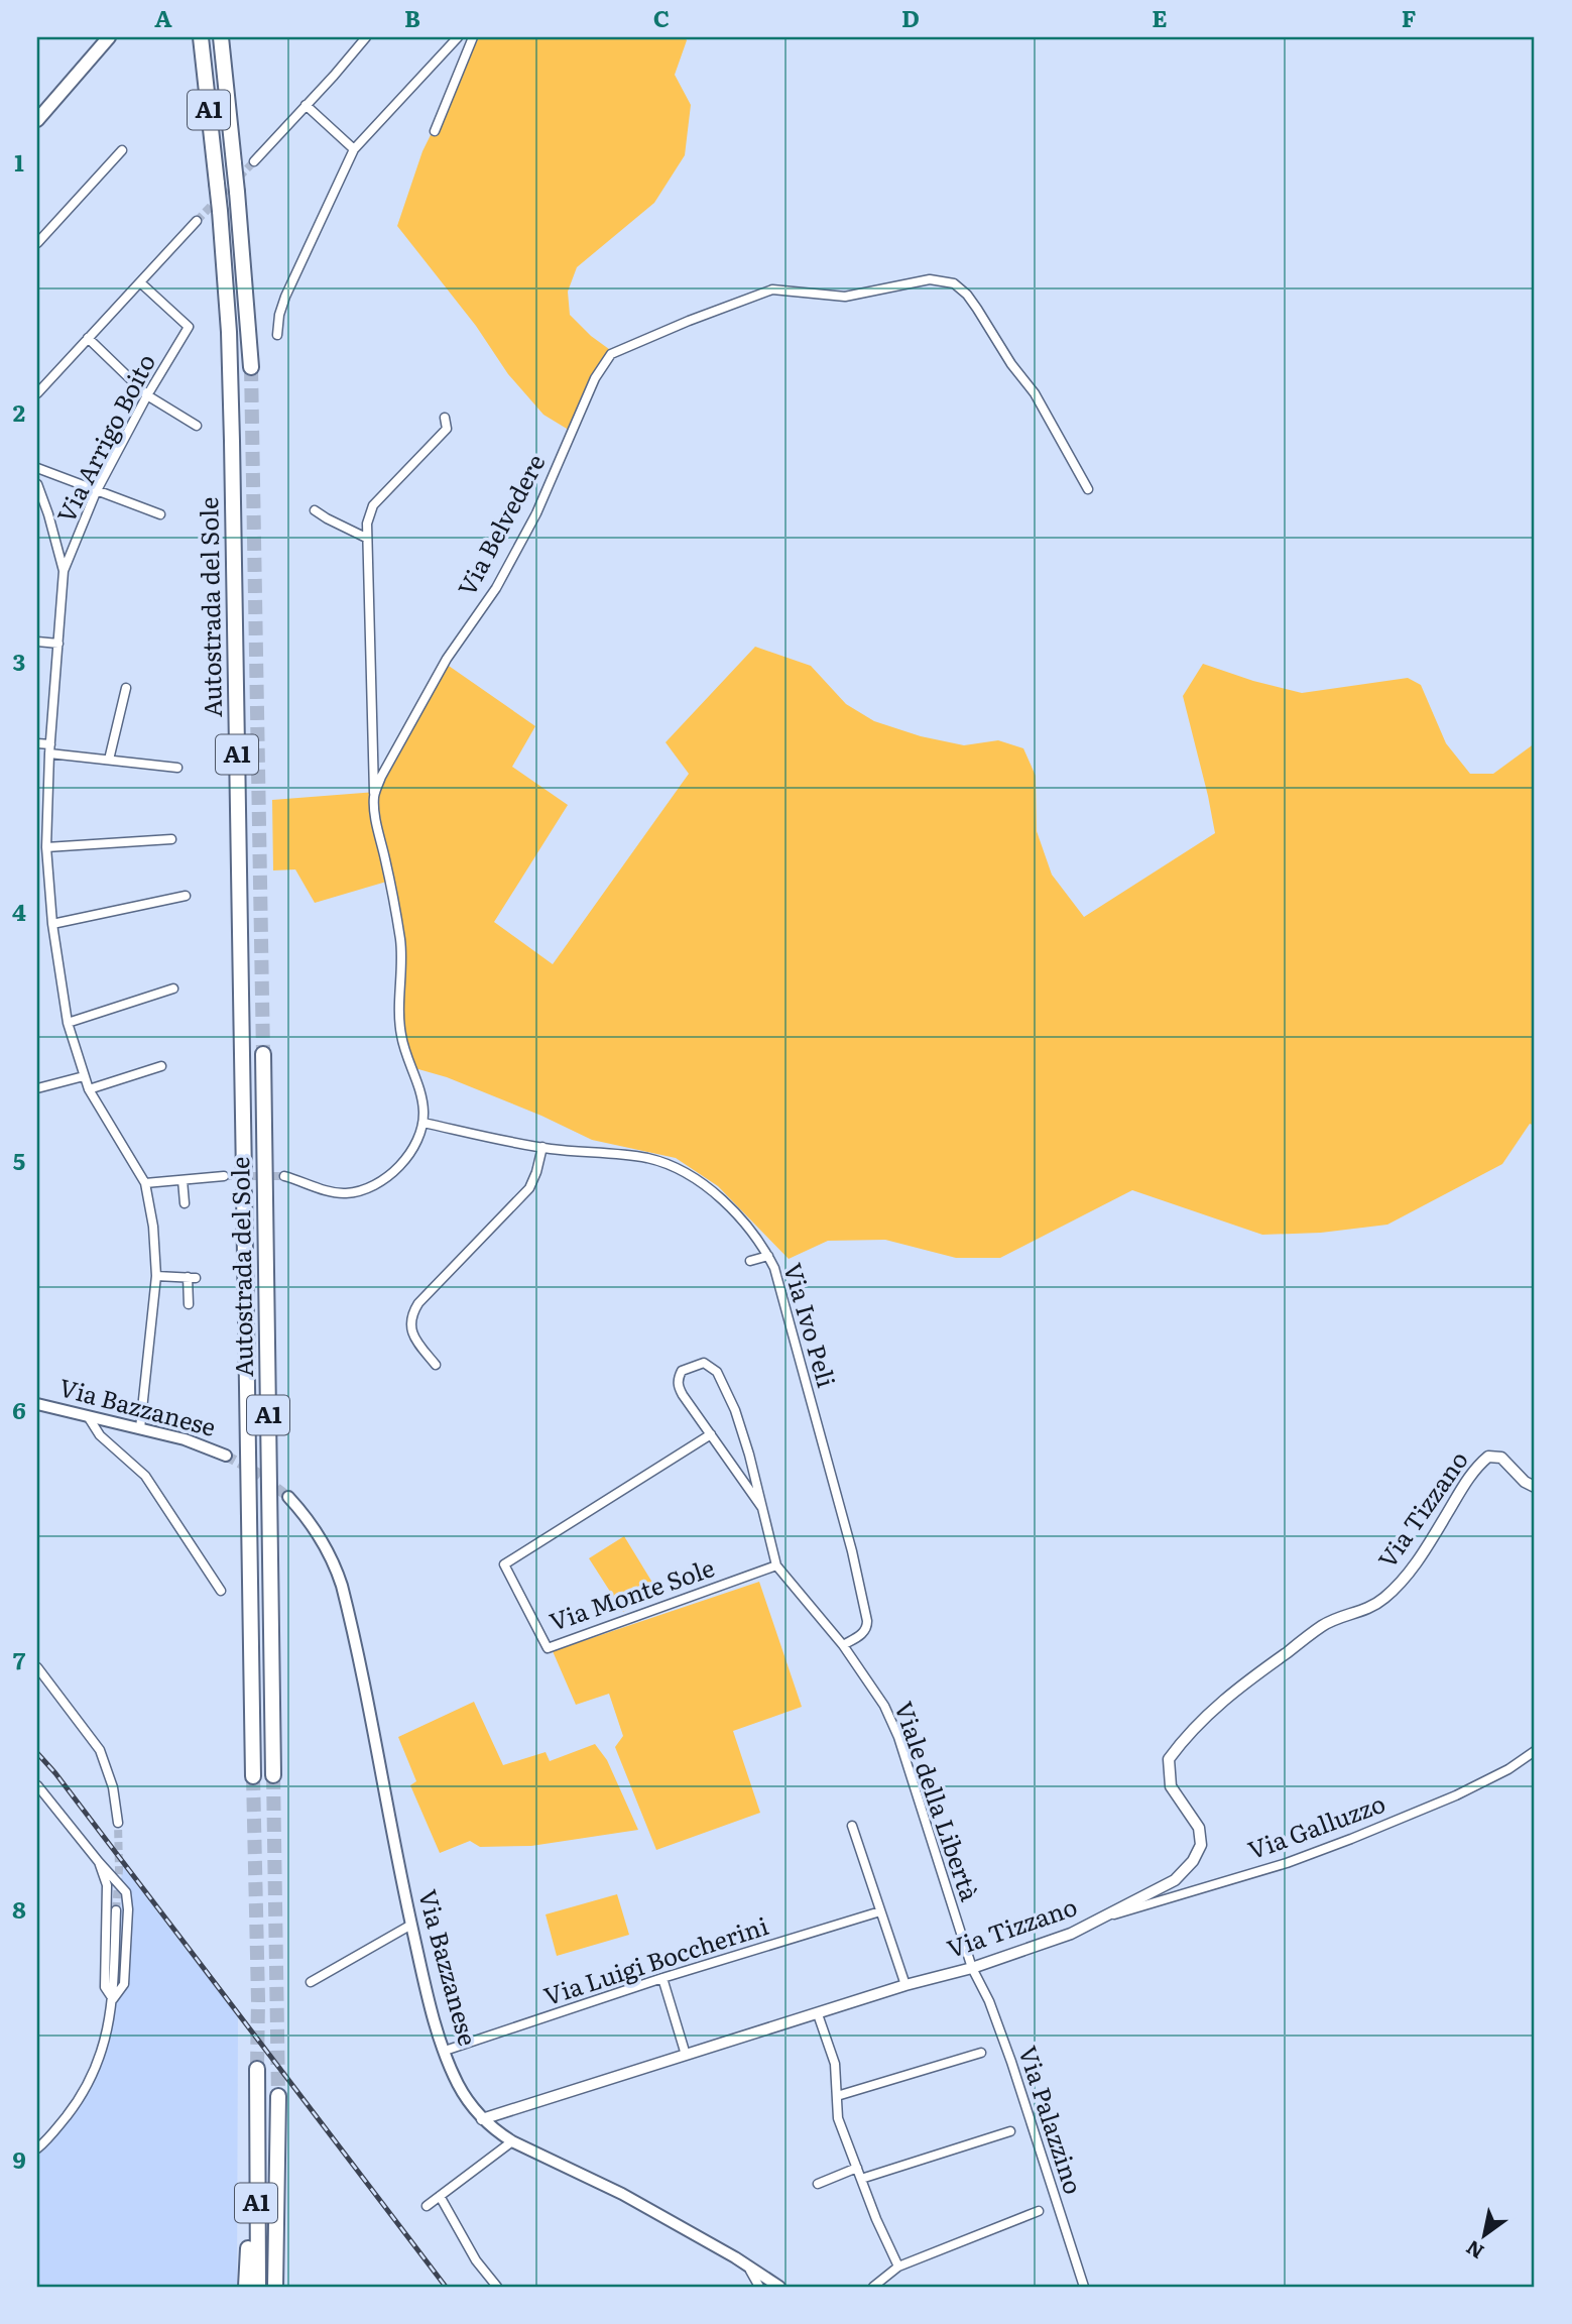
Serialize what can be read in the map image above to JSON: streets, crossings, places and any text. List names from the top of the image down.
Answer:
{
  "streets": {
    "highway": ["A1", "Autostrada del Sole"],
    "main road": ["Via Bazzanese"],
    "street": [
      "Via Arrigo Boito",
      "Via Belvedere",
      "Via Ivo Peli",
      "Via Tizzano",
      "Via Monte Sole",
      "Viale della Libertà",
      "Via Galluzzo",
      "Via Luigi Boccherini",
      "Via Palazzino"
    ]
  },
  "crossings": [
    ["Via Ivo Peli", "Viale della Libertà"],
    ["Via Bazzanese", "Via Tizzano"],
    ["Via Bazzanese", "Via Luigi Boccherini"],
    ["Via Tizzano", "Viale della Libertà"],
    ["Via Tizzano", "Via Galluzzo"],
    ["Via Tizzano", "Via Palazzino"],
    ["Via Monte Sole", "Viale della Libertà"],
    ["Viale della Libertà", "Via Palazzino"]
  ],
  "north": "bottom left",
  "grid": {
    "columns": [
      "A",
      "B",
      "C",
      "D",
      "E",
      "F"
    ],
    "rows": [
      "1",
      "2",
      "3",
      "4",
      "5",
      "6",
      "7",
      "8",
      "9"
    ]
  }
}
